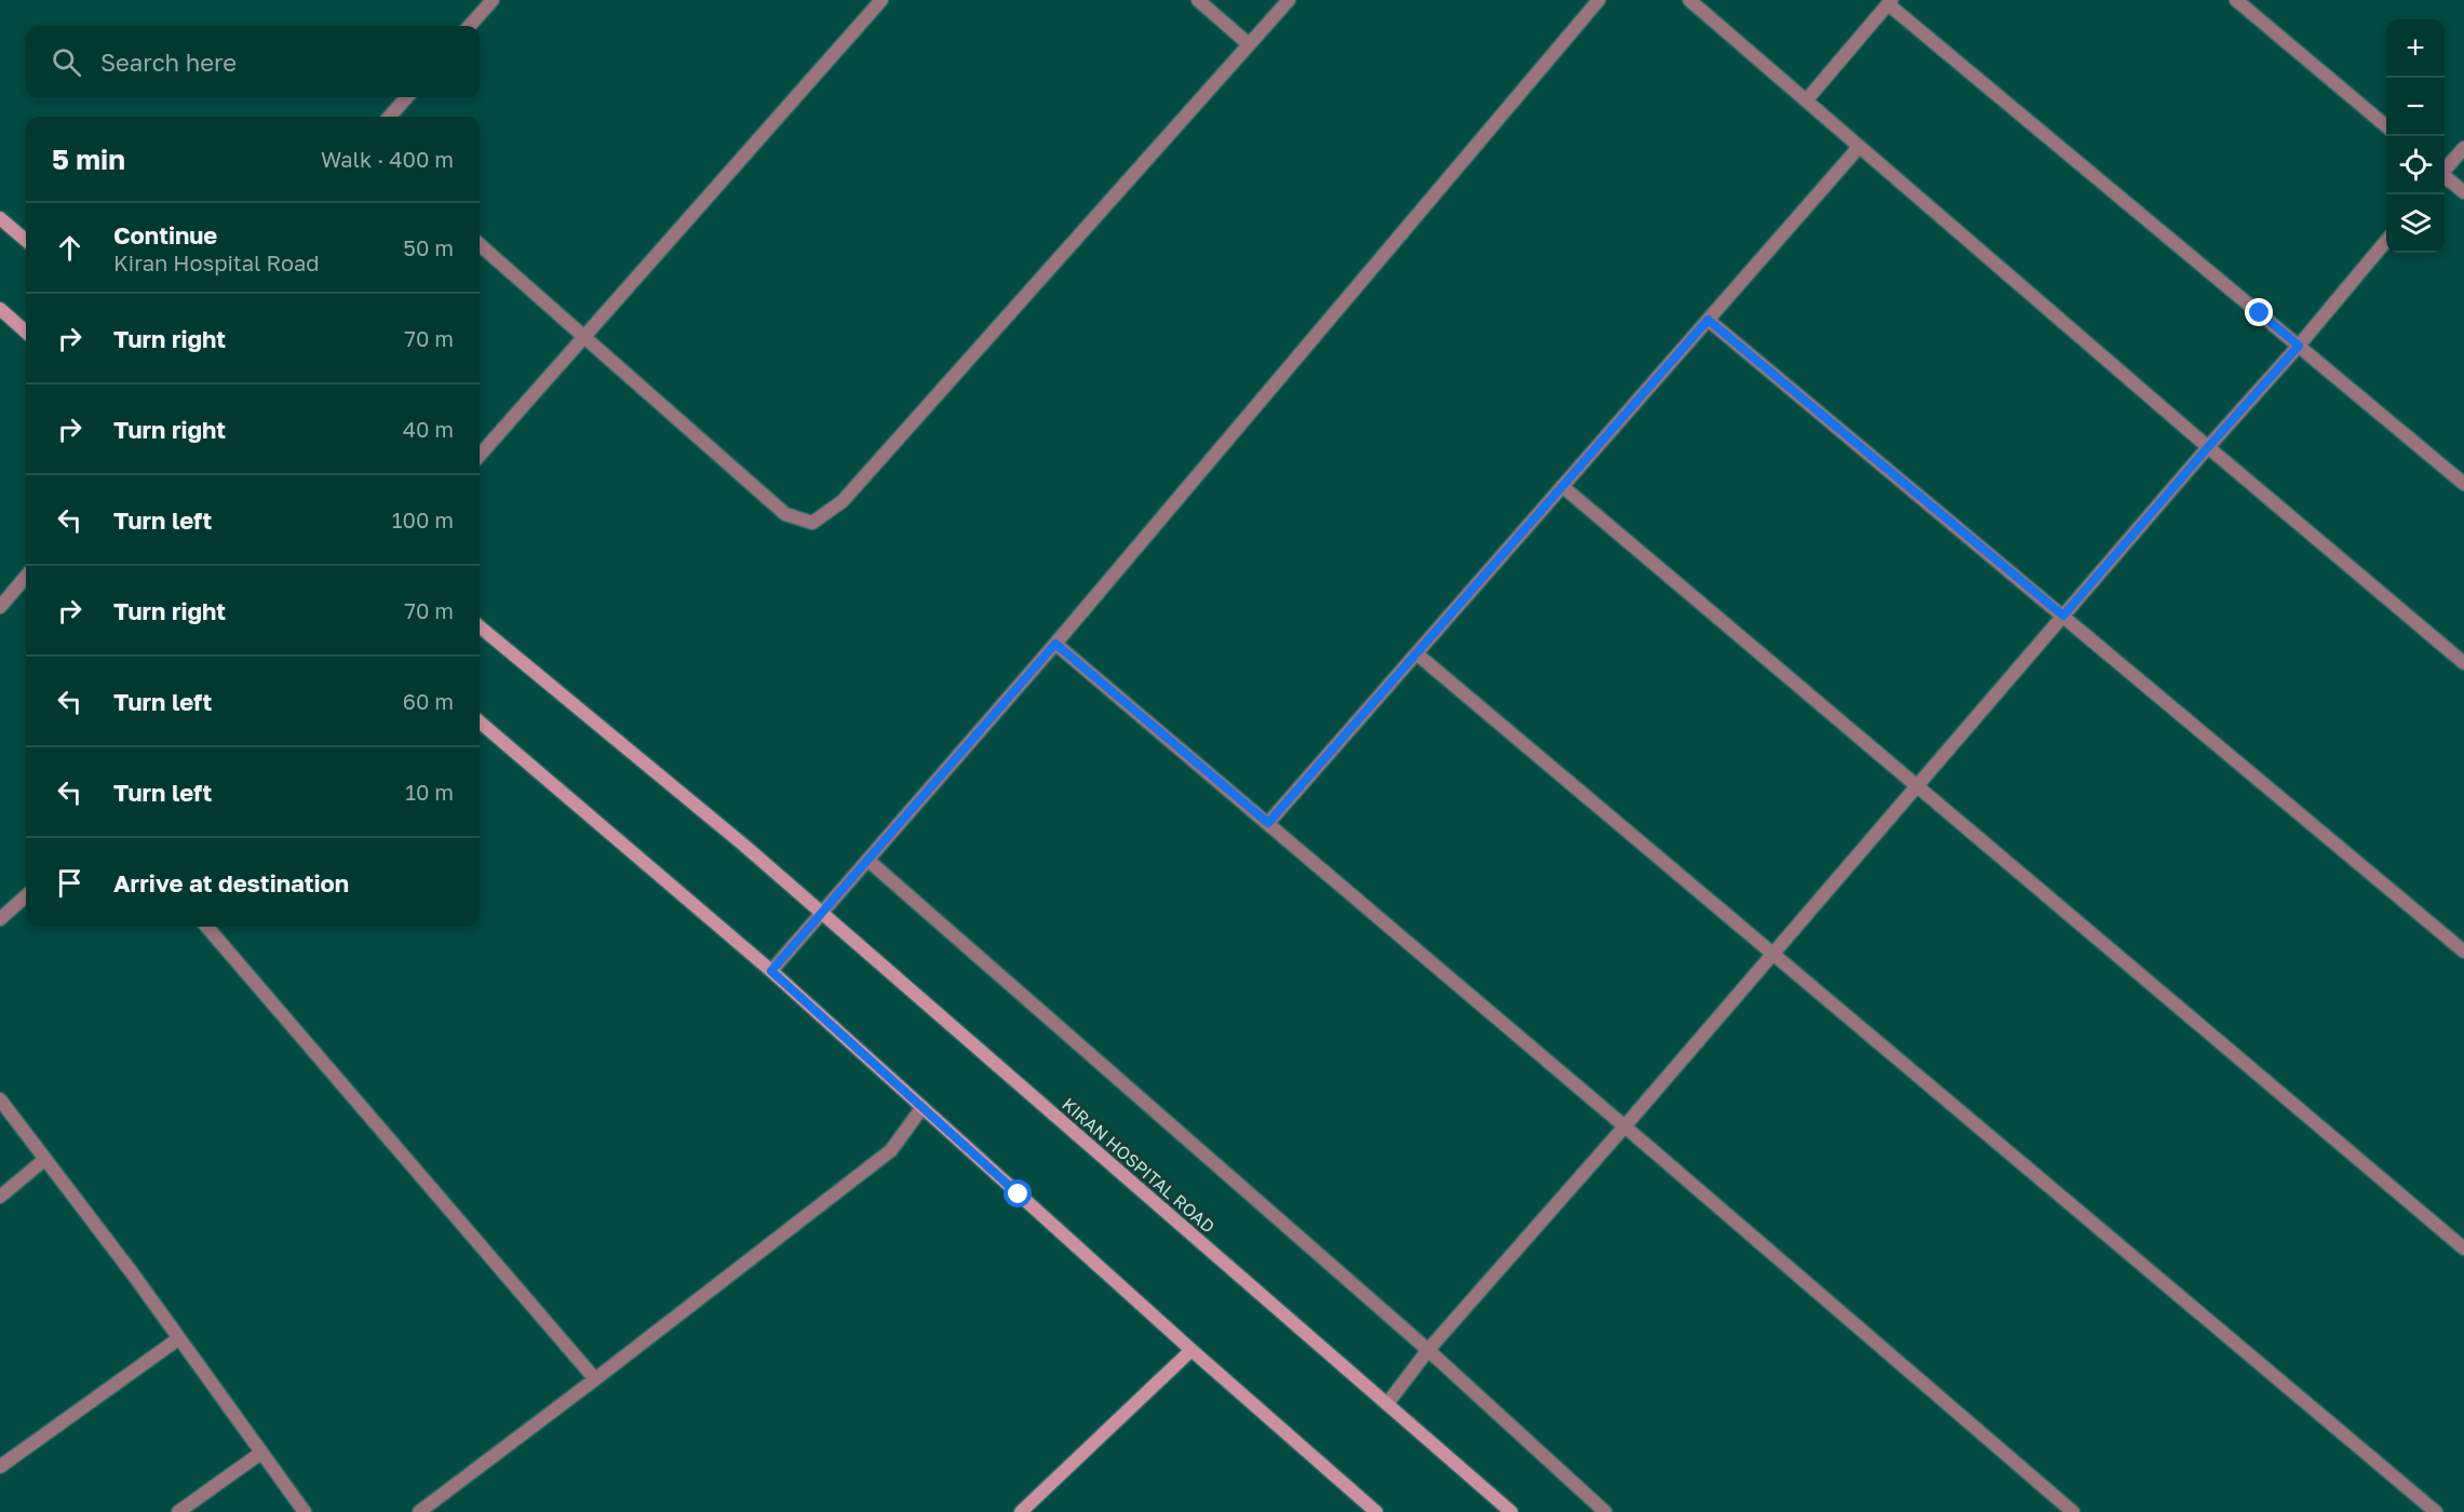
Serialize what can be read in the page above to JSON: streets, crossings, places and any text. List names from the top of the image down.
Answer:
{
  "streets": {
    "main road": ["KIRAN HOSPITAL ROAD"]
  },
  "page": {
    "map_buttons": ["+", "−"],
    "search": "Search here",
    "heading": ["5 min", "Walk · 400 m"],
    "list": [
      ["Continue", "Kiran Hospital Road", "50 m"],
      ["Turn right", "70 m"],
      ["Turn right", "40 m"],
      ["Turn left", "100 m"],
      ["Turn right", "70 m"],
      ["Turn left", "60 m"],
      ["Turn left", "10 m"],
      "Arrive at destination"
    ]
  }
}
